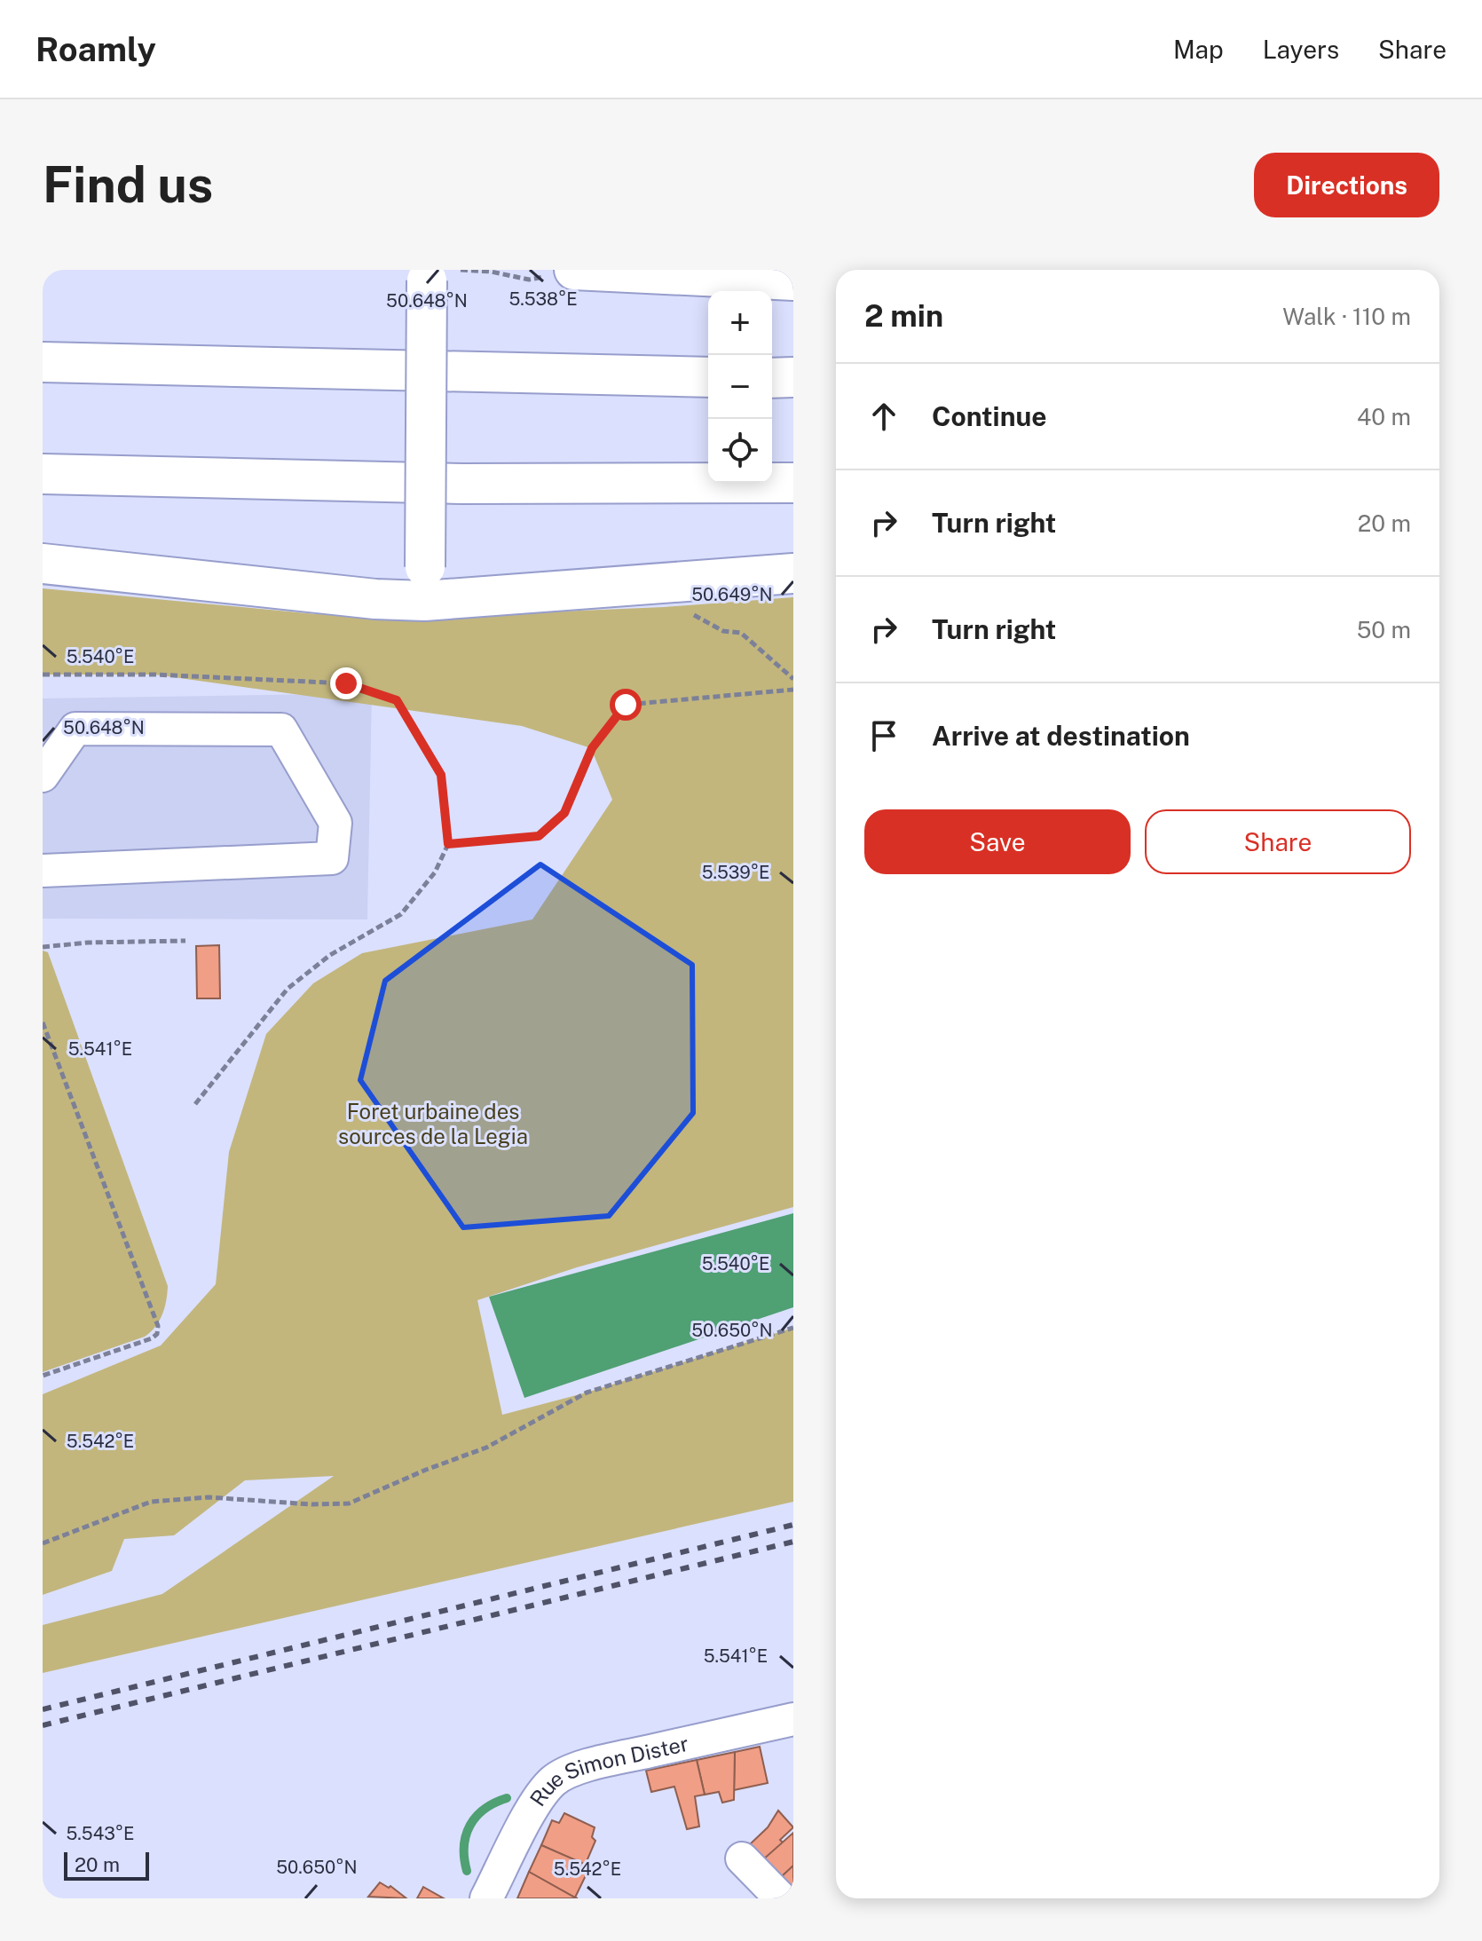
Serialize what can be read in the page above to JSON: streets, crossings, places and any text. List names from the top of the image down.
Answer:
{
  "streets": {
    "street": ["Rue Simon Dister"]
  },
  "parks": ["Foret urbaine des sources de la Legia"],
  "scale_bar": "20 m",
  "page": {
    "header": "Roamly",
    "nav": ["Map", "Layers", "Share"],
    "buttons": [
      "Directions",
      ["Save", "Share"]
    ],
    "title": "Find us",
    "heading": ["2 min", "Walk · 110 m"],
    "map_buttons": ["+", "−"],
    "list": [
      ["Continue", "40 m"],
      ["Turn right", "20 m"],
      ["Turn right", "50 m"],
      "Arrive at destination"
    ],
    "scale": "20 m"
  },
  "coordinates": [
    "5.538°E",
    "50.648°N",
    "50.649°N",
    "5.540°E",
    "5.539°E",
    "5.541°E",
    "50.650°N",
    "5.542°E",
    "5.543°E"
  ]
}
